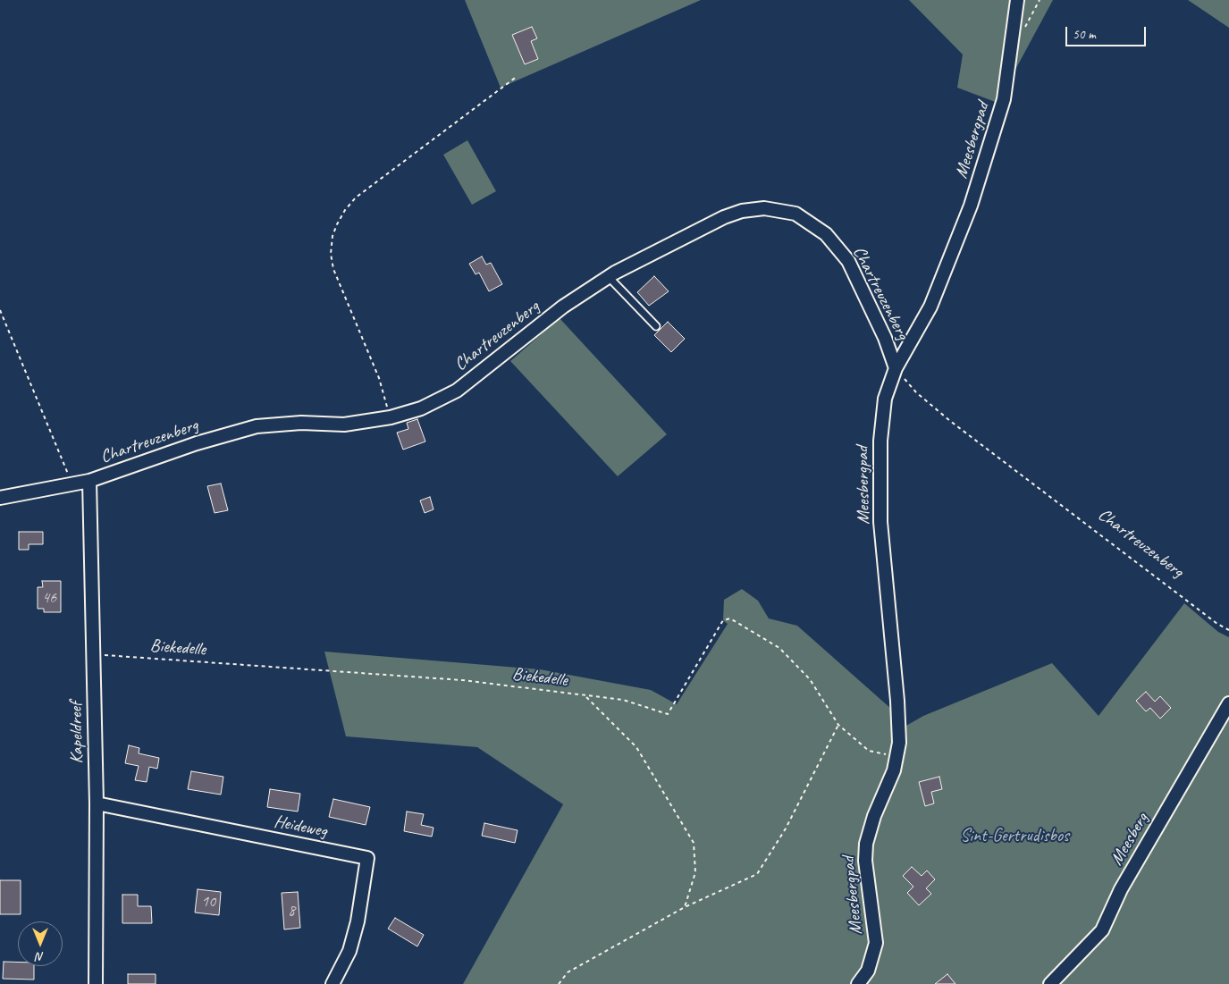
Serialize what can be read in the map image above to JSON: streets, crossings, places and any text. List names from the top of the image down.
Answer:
{
  "streets": {
    "street": [
      "Meesbergpad",
      "Chartreuzenberg",
      "Kapeldreef",
      "Heideweg",
      "Meesberg"
    ],
    "path": ["Biekedelle"]
  },
  "crossings": [
    ["Meesbergpad", "Chartreuzenberg"],
    ["Chartreuzenberg", "Kapeldreef"],
    ["Biekedelle", "Kapeldreef"],
    ["Kapeldreef", "Heideweg"]
  ],
  "parks": ["Sint-Gertrudisbos"],
  "house_numbers": ["46", "10", "8"],
  "scale_bar": "50 m",
  "north": "bottom"
}
